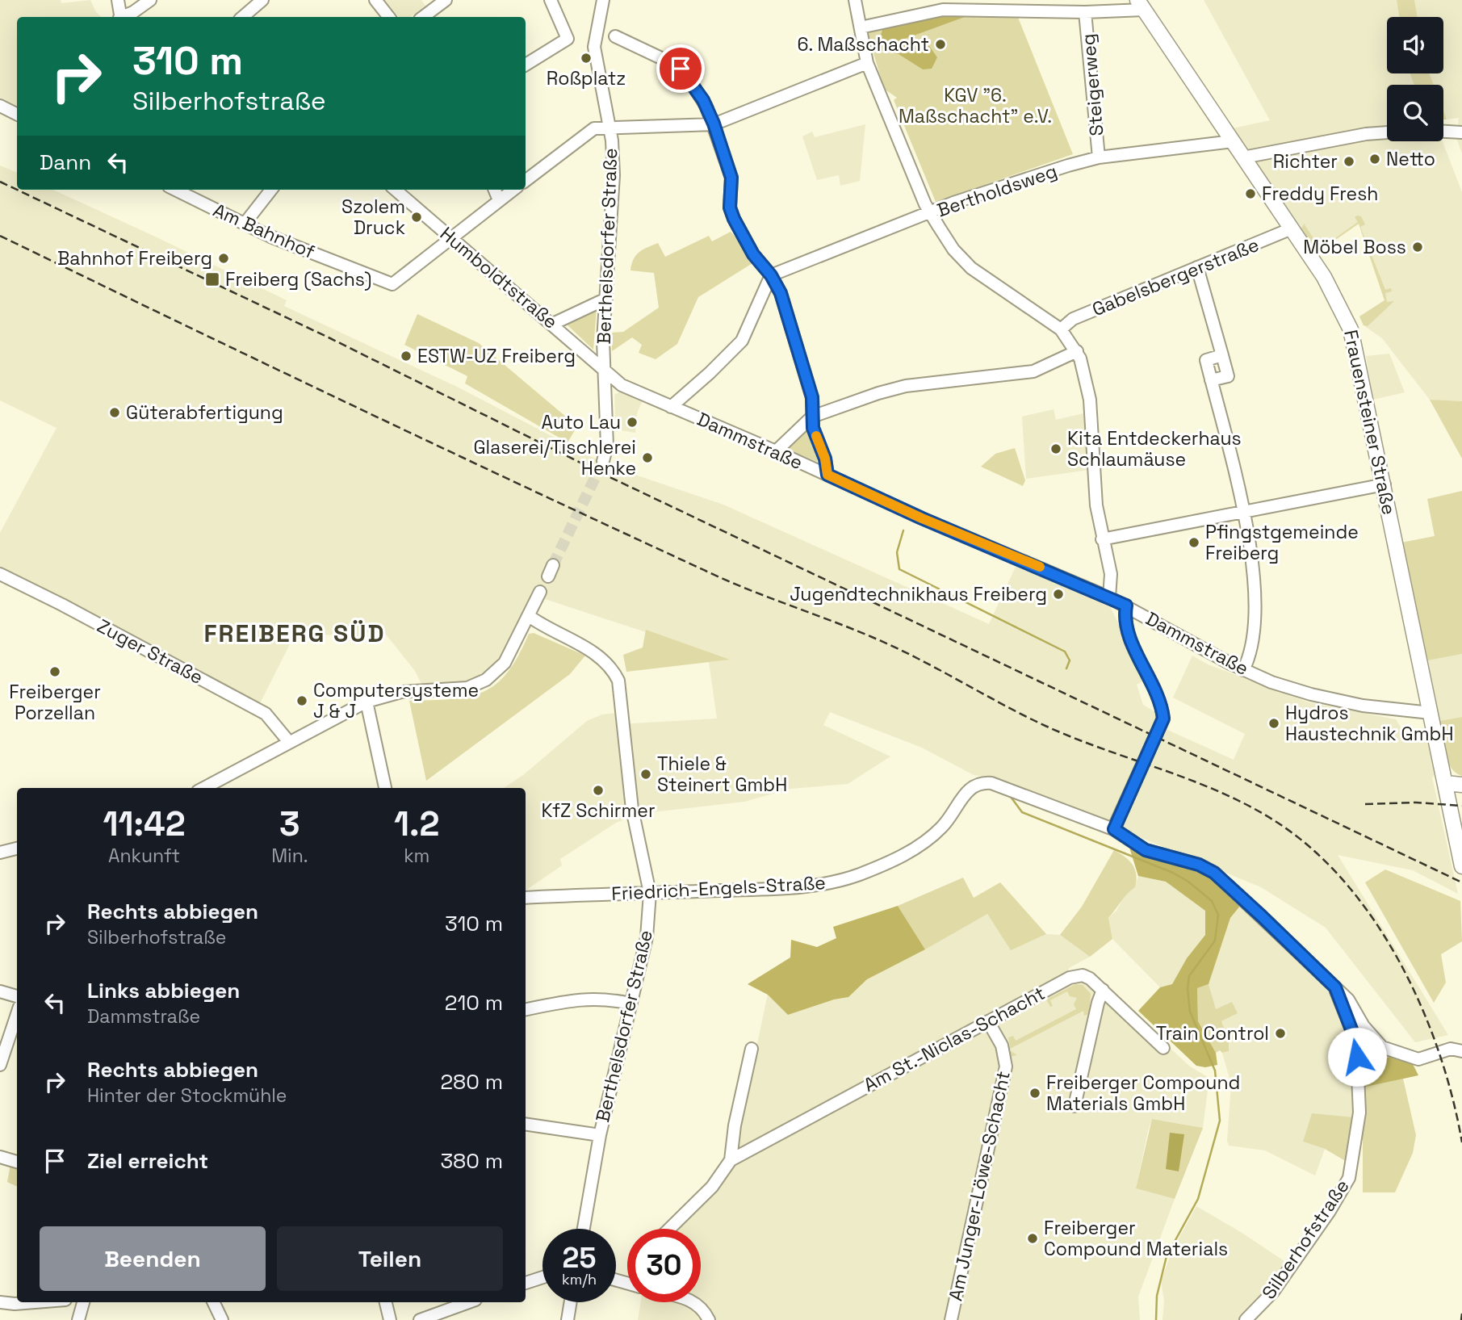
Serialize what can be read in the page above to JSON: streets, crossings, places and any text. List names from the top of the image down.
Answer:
{
  "streets": {
    "main road": ["Frauensteiner Straße"],
    "street": [
      "Steigerweg",
      "Bertholdsweg",
      "Am Bahnhof",
      "Berthelsdorfer Straße",
      "Gabelsbergerstraße",
      "Humboldtstraße",
      "Dammstraße",
      "Zuger Straße",
      "Friedrich-Engels-Straße",
      "Am St.-Niclas-Schacht",
      "Am Junger-Löwe-Schacht",
      "Silberhofstraße"
    ]
  },
  "crossings": [
    ["Steigerweg", "Bertholdsweg"],
    ["Bertholdsweg", "Frauensteiner Straße"],
    ["Am Bahnhof", "Humboldtstraße"],
    ["Berthelsdorfer Straße", "Humboldtstraße"],
    ["Berthelsdorfer Straße", "Dammstraße"],
    ["Berthelsdorfer Straße", "Friedrich-Engels-Straße"],
    ["Gabelsbergerstraße", "Frauensteiner Straße"],
    ["Humboldtstraße", "Dammstraße"],
    ["Frauensteiner Straße", "Dammstraße"],
    ["Friedrich-Engels-Straße", "Silberhofstraße"],
    ["Am St.-Niclas-Schacht", "Am Junger-Löwe-Schacht"]
  ],
  "districts": ["FREIBERG SÜD"],
  "parks": ["KGV \"6. Maßschacht\" e.V."],
  "places": {
    "other": [
      "6. Maßschacht",
      "Roßplatz",
      "Netto",
      "Richter",
      "Freddy Fresh",
      "Szolem Druck",
      "Möbel Boss",
      "Bahnhof Freiberg",
      "ESTW-UZ Freiberg",
      "Güterabfertigung",
      "Auto Lau",
      "Kita Entdeckerhaus Schlaumäuse",
      "Glaserei/Tischlerei Henke",
      "Pfingstgemeinde Freiberg",
      "Jugendtechnikhaus Freiberg",
      "Freiberger Porzellan",
      "Computersysteme J & J",
      "Hydros Haustechnik GmbH",
      "Thiele & Steinert GmbH",
      "KfZ Schirmer",
      "Train Control",
      "Freiberger Compound Materials GmbH",
      "Freiberger Compound Materials"
    ],
    "transit": ["Freiberg (Sachs)"]
  },
  "page": {
    "turn": ["310 m", "Silberhofstraße"],
    "then": "Dann",
    "eta": [
      "11:42",
      "Ankunft",
      "3",
      "Min.",
      "1.2",
      "km"
    ],
    "list": [
      {
        "name": "Rechts abbiegen",
        "note": "Silberhofstraße",
        "value": "310 m"
      },
      {
        "name": "Links abbiegen",
        "note": "Dammstraße",
        "value": "210 m"
      },
      {
        "name": "Rechts abbiegen",
        "note": "Hinter der Stockmühle",
        "value": "280 m"
      },
      {
        "name": "Ziel erreicht",
        "value": "380 m"
      }
    ],
    "buttons": ["Beenden", "Teilen"],
    "speed": "25 km/h",
    "limit": "30"
  }
}
